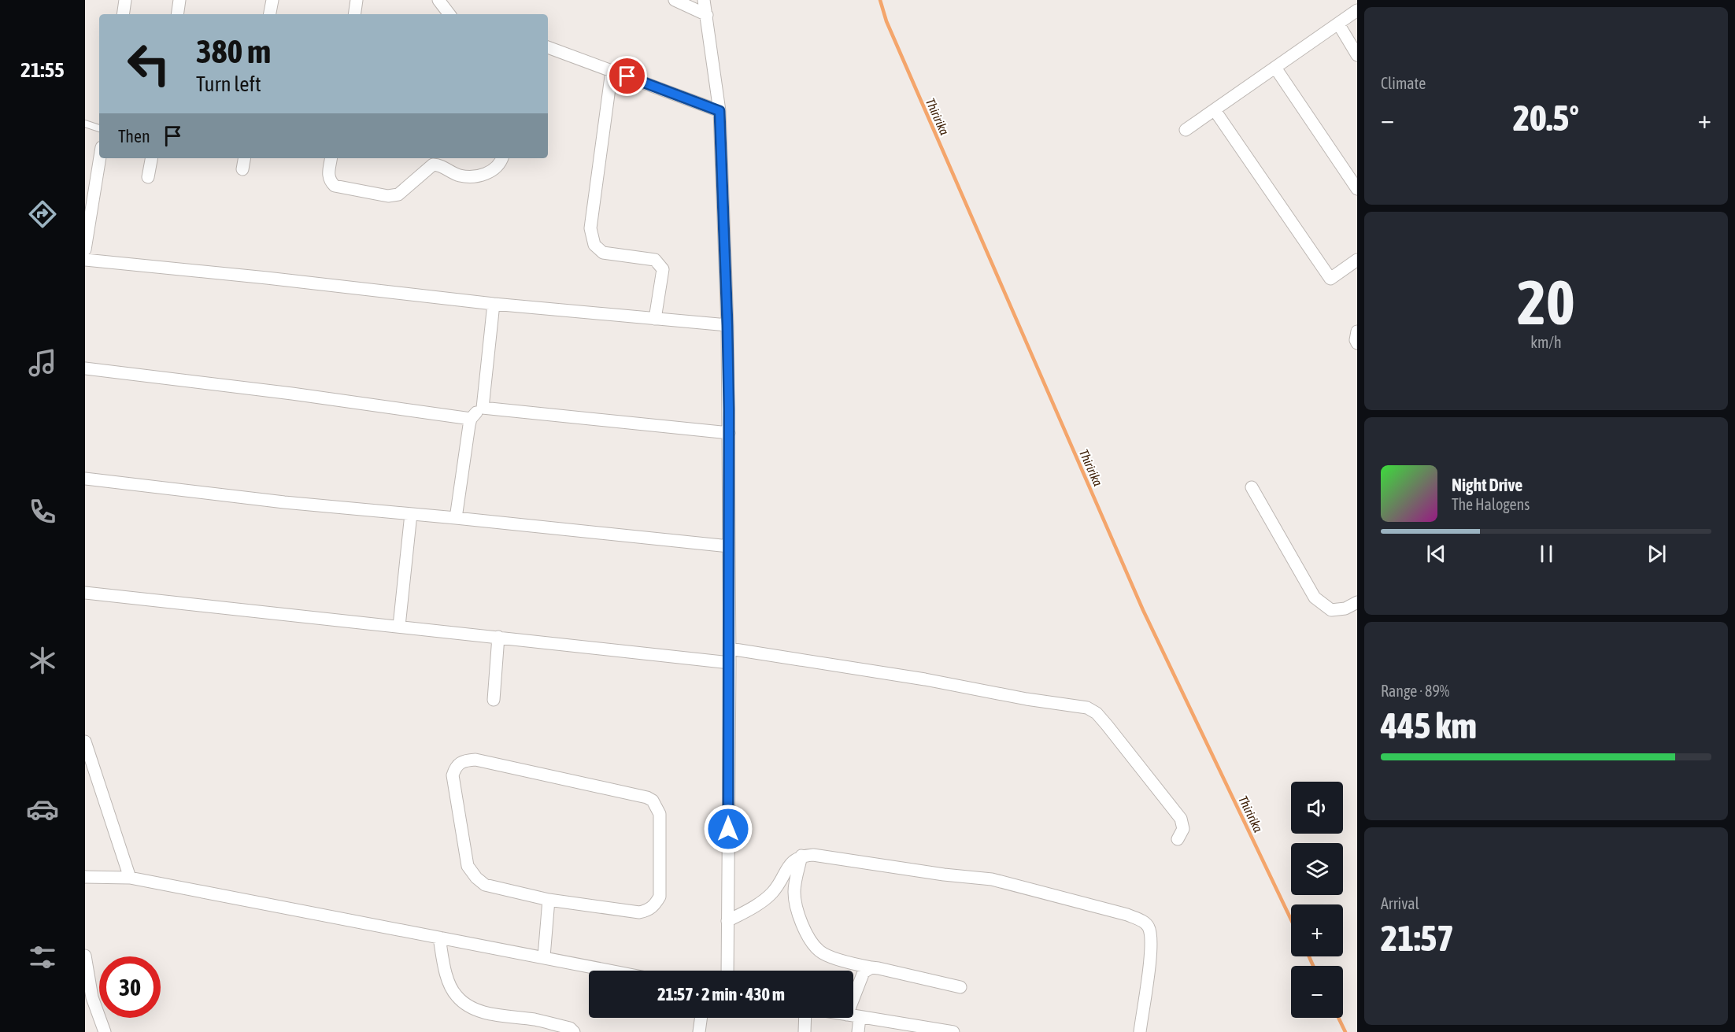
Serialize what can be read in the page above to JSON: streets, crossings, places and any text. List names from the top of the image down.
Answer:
{
  "water": ["Thiririka"],
  "page": {
    "tabs": "21:55",
    "tile": [
      "Climate",
      ["20", "km/h"],
      ["Range · 89%", "445 km"],
      ["Arrival", "21:57"]
    ],
    "turn": ["380 m", "Turn left"],
    "heat": ["−", "20.5°", "+"],
    "then": "Then",
    "song": ["Night Drive", "The Halogens"],
    "map_buttons": ["+", "−"],
    "limit": "30",
    "trip": "21:57 · 2 min · 430 m"
  }
}
